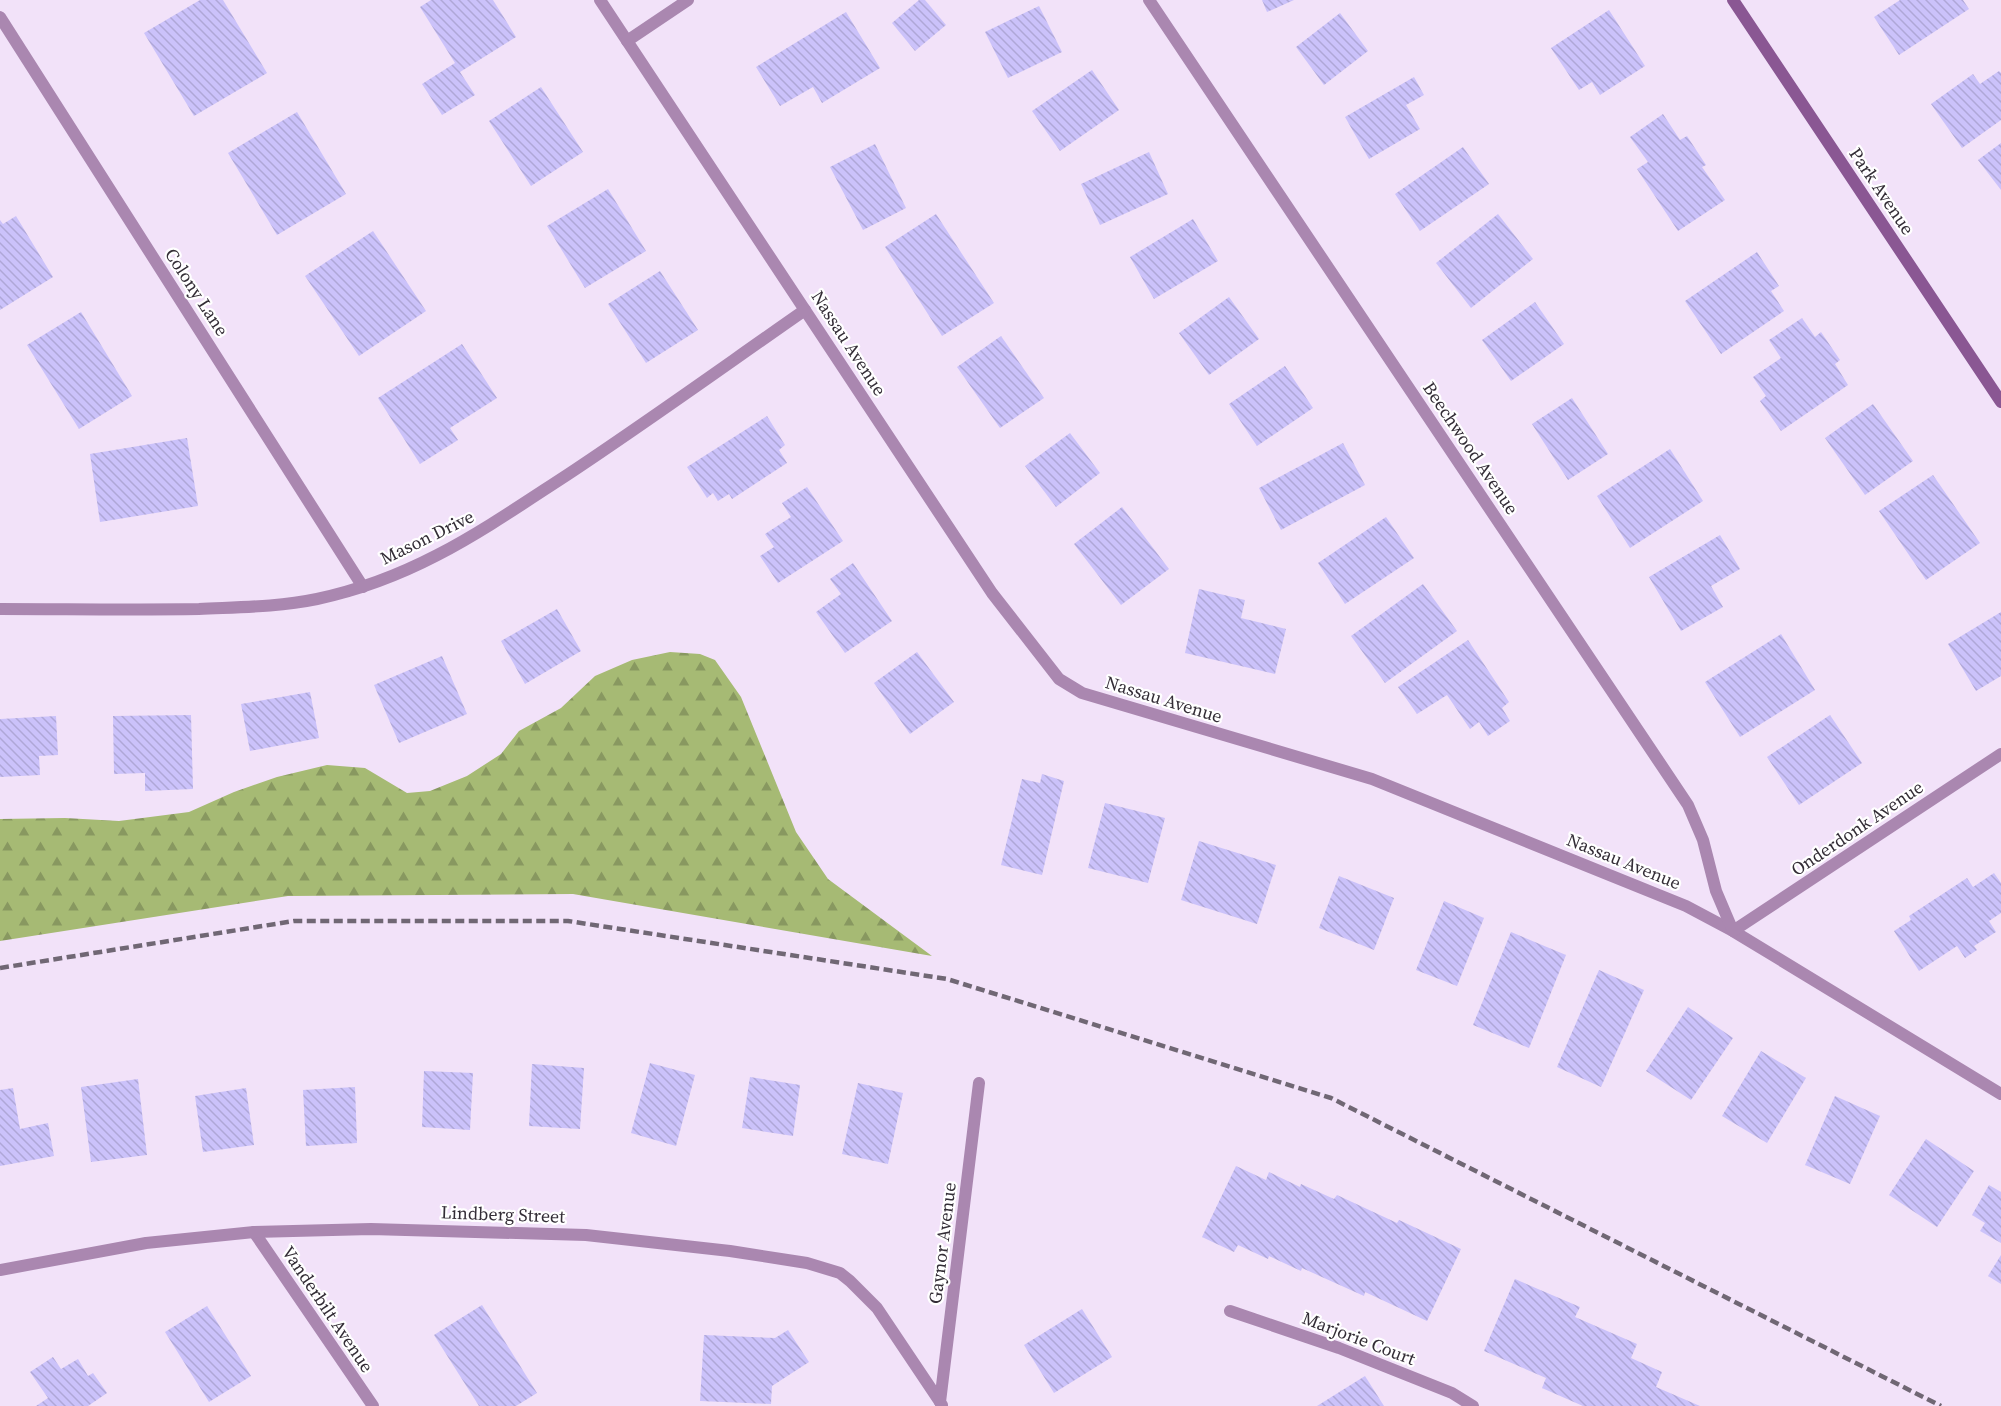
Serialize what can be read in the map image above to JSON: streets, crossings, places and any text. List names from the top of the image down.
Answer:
{
  "streets": {
    "street": [
      "Park Avenue",
      "Colony Lane",
      "Nassau Avenue",
      "Beechwood Avenue",
      "Mason Drive",
      "Onderdonk Avenue",
      "Lindberg Street",
      "Gaynor Avenue",
      "Vanderbilt Avenue",
      "Marjorie Court"
    ]
  },
  "crossings": [
    ["Colony Lane", "Mason Drive"],
    ["Nassau Avenue", "Beechwood Avenue"],
    ["Nassau Avenue", "Mason Drive"],
    ["Nassau Avenue", "Onderdonk Avenue"],
    ["Beechwood Avenue", "Onderdonk Avenue"],
    ["Lindberg Street", "Gaynor Avenue"],
    ["Lindberg Street", "Vanderbilt Avenue"]
  ]
}
